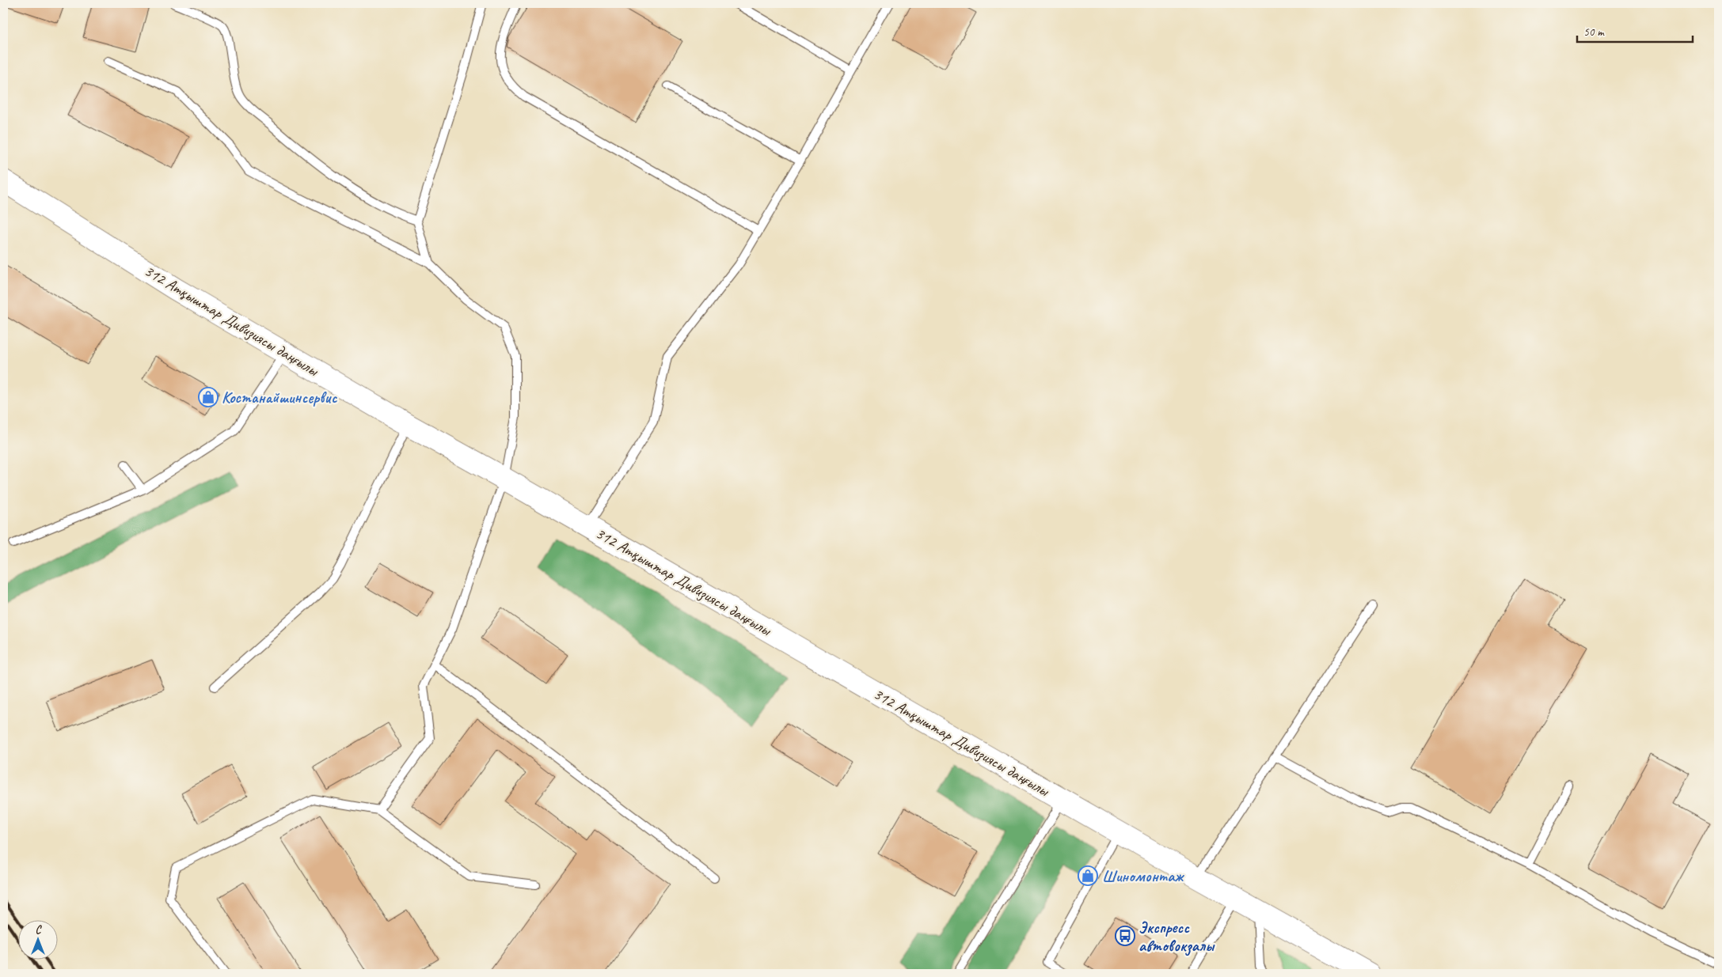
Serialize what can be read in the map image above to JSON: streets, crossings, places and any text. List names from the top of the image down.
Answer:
{
  "streets": {
    "highway": ["312 Атқыштар Дивизиясы даңғылы"]
  },
  "places": {
    "shop": ["Костанайшинсервис", "Шиномонтаж"],
    "bus stop": ["Экспресс автовокзалы"]
  },
  "scale_bar": "50 m",
  "north": "top"
}
